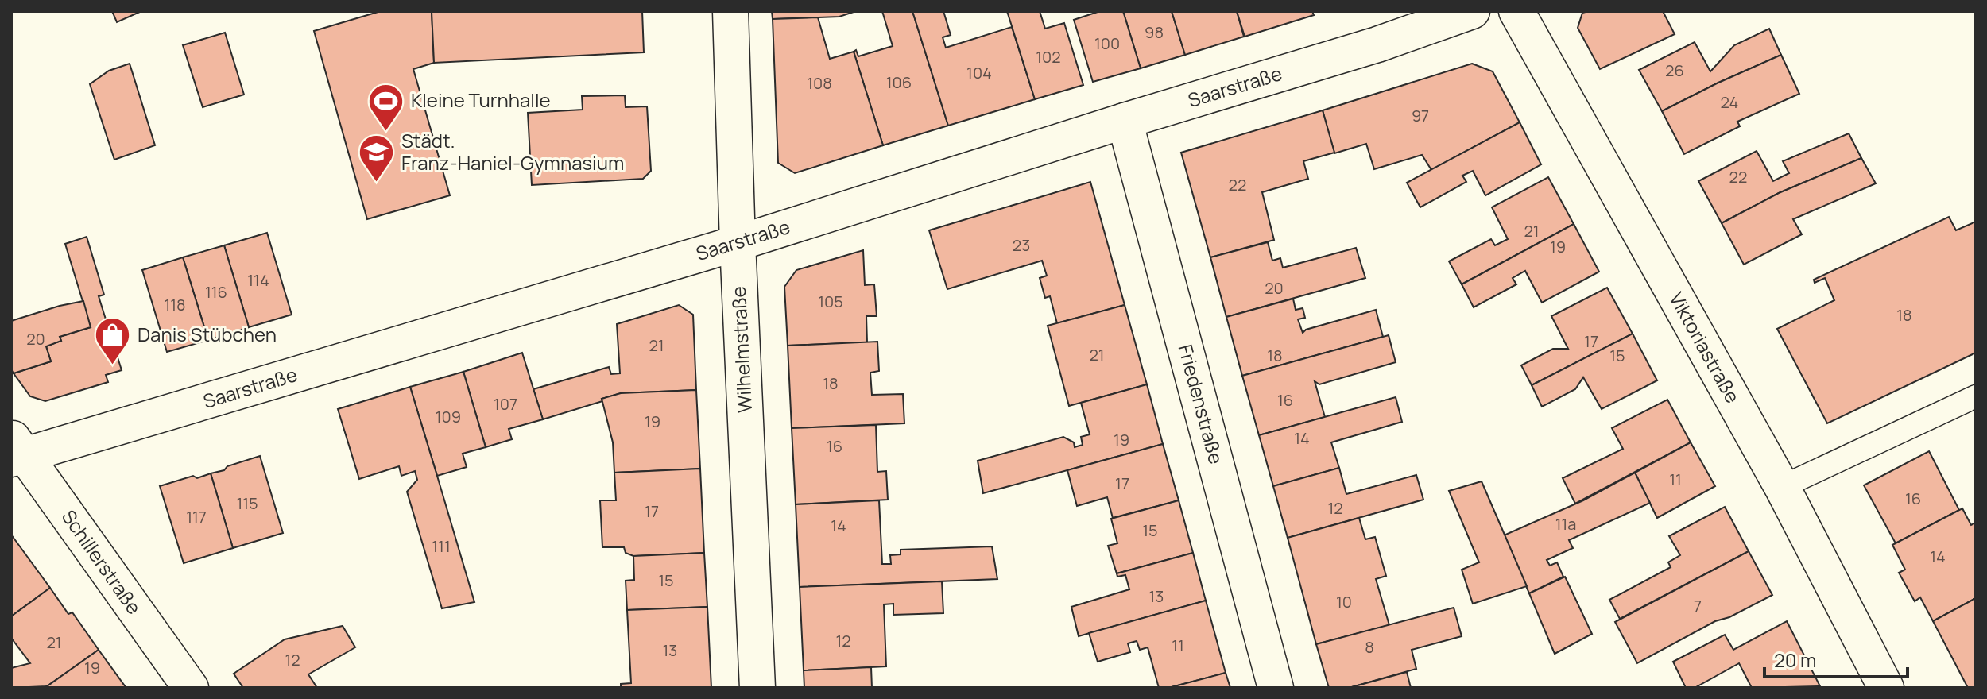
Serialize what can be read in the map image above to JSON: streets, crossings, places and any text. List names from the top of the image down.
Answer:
{
  "streets": {
    "street": [
      "Saarstraße",
      "Viktoriastraße",
      "Wilhelmstraße",
      "Friedenstraße",
      "Schillerstraße"
    ]
  },
  "crossings": [
    ["Saarstraße", "Wilhelmstraße"],
    ["Saarstraße", "Friedenstraße"],
    ["Saarstraße", "Schillerstraße"]
  ],
  "places": {
    "sports": ["Kleine Turnhalle"],
    "school or university": ["Städt. Franz-Haniel-Gymnasium"],
    "shop": ["Danis Stübchen"]
  },
  "house_numbers": [
    "98",
    "100",
    "102",
    "26",
    "104",
    "106",
    "108",
    "24",
    "97",
    "22",
    "22",
    "21",
    "23",
    "19",
    "114",
    "20",
    "116",
    "105",
    "118",
    "18",
    "20",
    "17",
    "21",
    "21",
    "18",
    "15",
    "18",
    "16",
    "107",
    "109",
    "19",
    "14",
    "19",
    "16",
    "11",
    "17",
    "16",
    "115",
    "12",
    "17",
    "117",
    "11a",
    "14",
    "15",
    "111",
    "14",
    "15",
    "13",
    "10",
    "7",
    "12",
    "21",
    "11",
    "8",
    "13",
    "12",
    "19"
  ],
  "scale_bar": "20 m"
}
